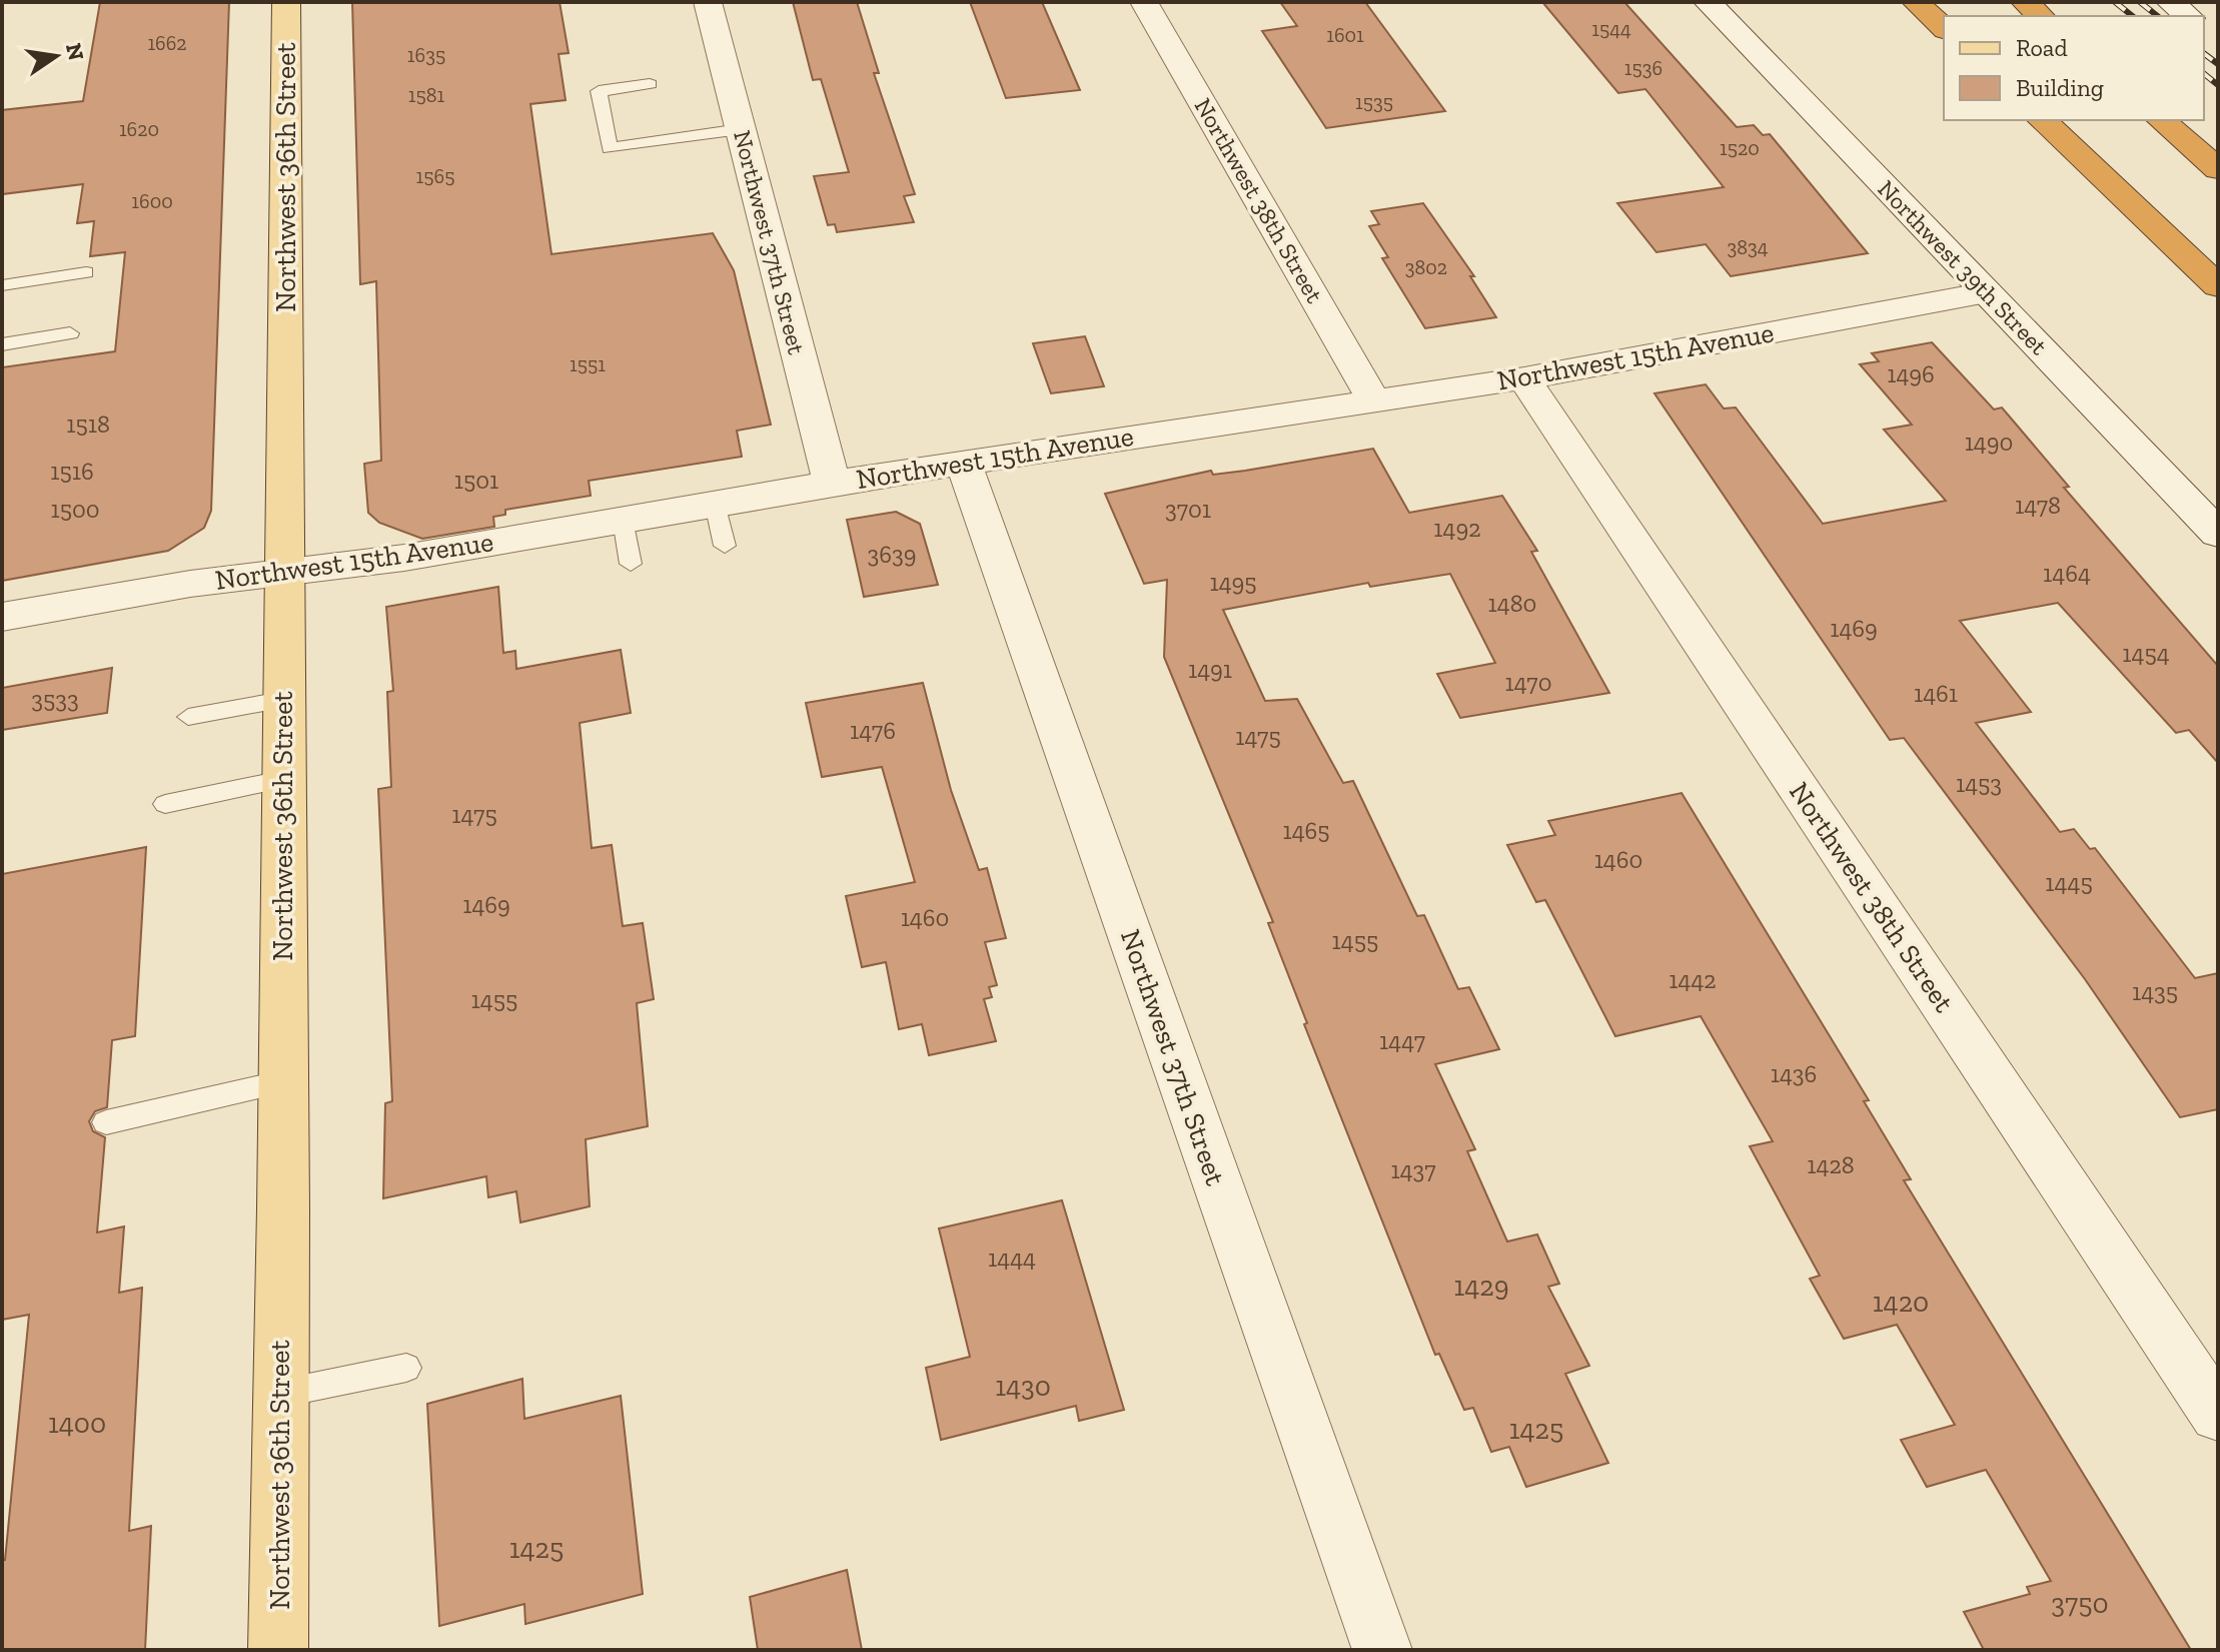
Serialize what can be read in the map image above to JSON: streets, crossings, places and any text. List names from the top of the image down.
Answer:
{
  "streets": {
    "main road": ["Northwest 36th Street"],
    "street": [
      "Northwest 38th Street",
      "Northwest 37th Street",
      "Northwest 39th Street",
      "Northwest 15th Avenue"
    ]
  },
  "crossings": [
    ["Northwest 36th Street", "Northwest 15th Avenue"],
    ["Northwest 38th Street", "Northwest 15th Avenue"],
    ["Northwest 37th Street", "Northwest 15th Avenue"],
    ["Northwest 39th Street", "Northwest 15th Avenue"]
  ],
  "house_numbers": [
    "1544",
    "1601",
    "1662",
    "1635",
    "1536",
    "1581",
    "1535",
    "1620",
    "1520",
    "1565",
    "1600",
    "3834",
    "3802",
    "1551",
    "1496",
    "1518",
    "1490",
    "1516",
    "1501",
    "1478",
    "1500",
    "3701",
    "1492",
    "3639",
    "1464",
    "1495",
    "1480",
    "1469",
    "1454",
    "1491",
    "1470",
    "1461",
    "3533",
    "1476",
    "1475",
    "1453",
    "1475",
    "1465",
    "1460",
    "1445",
    "1469",
    "1460",
    "1455",
    "1442",
    "1435",
    "1455",
    "1447",
    "1436",
    "1428",
    "1437",
    "1444",
    "1429",
    "1420",
    "1430",
    "1400",
    "1425",
    "1425",
    "3750"
  ],
  "legend": ["Road", "Building"],
  "north": "right"
}
